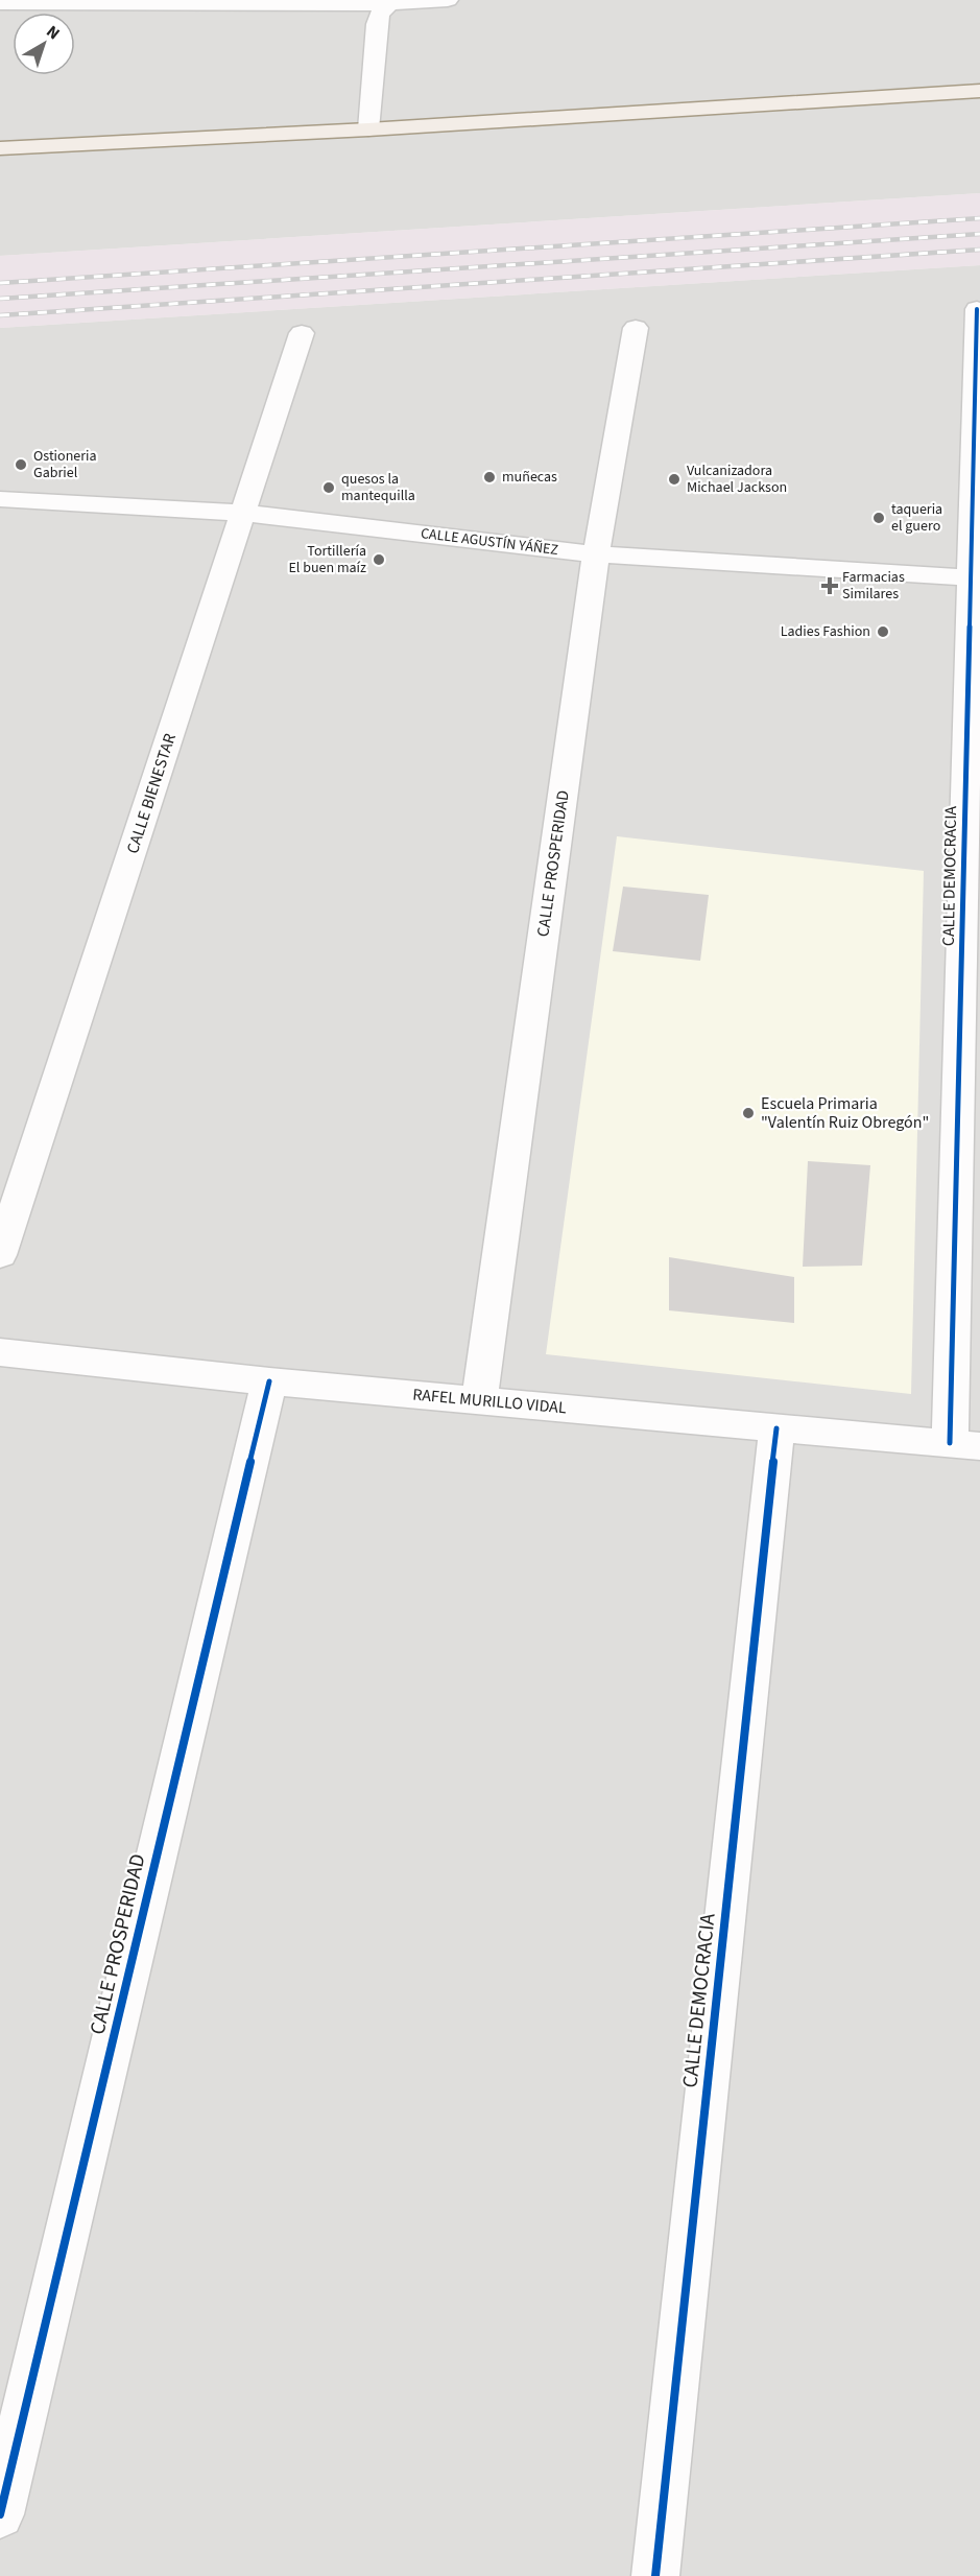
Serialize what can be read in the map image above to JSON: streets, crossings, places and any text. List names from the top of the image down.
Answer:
{
  "streets": {
    "street": [
      "CALLE AGUSTÍN YÁÑEZ",
      "CALLE BIENESTAR",
      "CALLE PROSPERIDAD",
      "CALLE DEMOCRACIA",
      "RAFEL MURILLO VIDAL"
    ]
  },
  "crossings": [
    ["CALLE AGUSTÍN YÁÑEZ", "CALLE BIENESTAR"],
    ["CALLE AGUSTÍN YÁÑEZ", "CALLE PROSPERIDAD"],
    ["CALLE AGUSTÍN YÁÑEZ", "CALLE DEMOCRACIA"],
    ["CALLE PROSPERIDAD", "RAFEL MURILLO VIDAL"],
    ["CALLE DEMOCRACIA", "RAFEL MURILLO VIDAL"]
  ],
  "places": {
    "other": [
      "Ostioneria Gabriel",
      "muñecas",
      "Vulcanizadora Michael Jackson",
      "quesos la mantequilla",
      "taqueria el guero",
      "Tortillería El buen maíz",
      "Ladies Fashion",
      "Escuela Primaria \"Valentín Ruiz Obregón\""
    ],
    "health": ["Farmacias Similares"]
  },
  "north": "top right"
}
